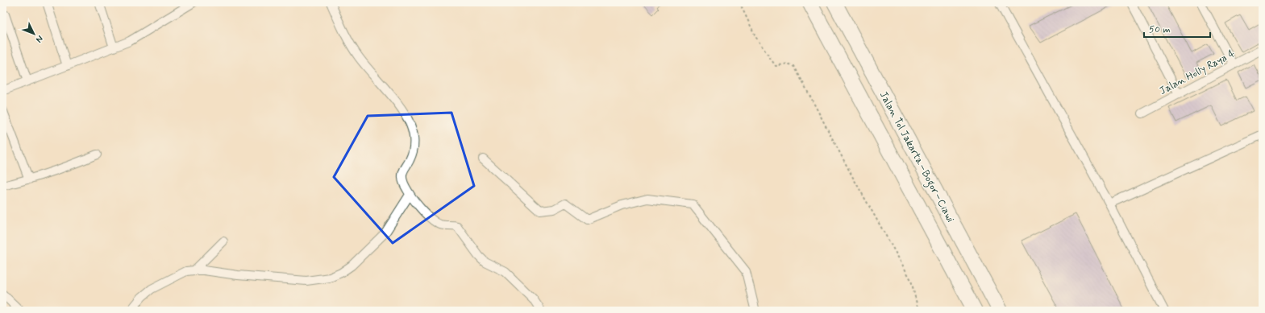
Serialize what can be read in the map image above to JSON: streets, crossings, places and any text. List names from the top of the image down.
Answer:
{
  "streets": {
    "highway": ["Jalan Tol Jakarta–Bogor–Ciawi"],
    "street": ["Jalan Holly Raya 4"]
  },
  "scale_bar": "50 m",
  "north": "bottom right"
}
